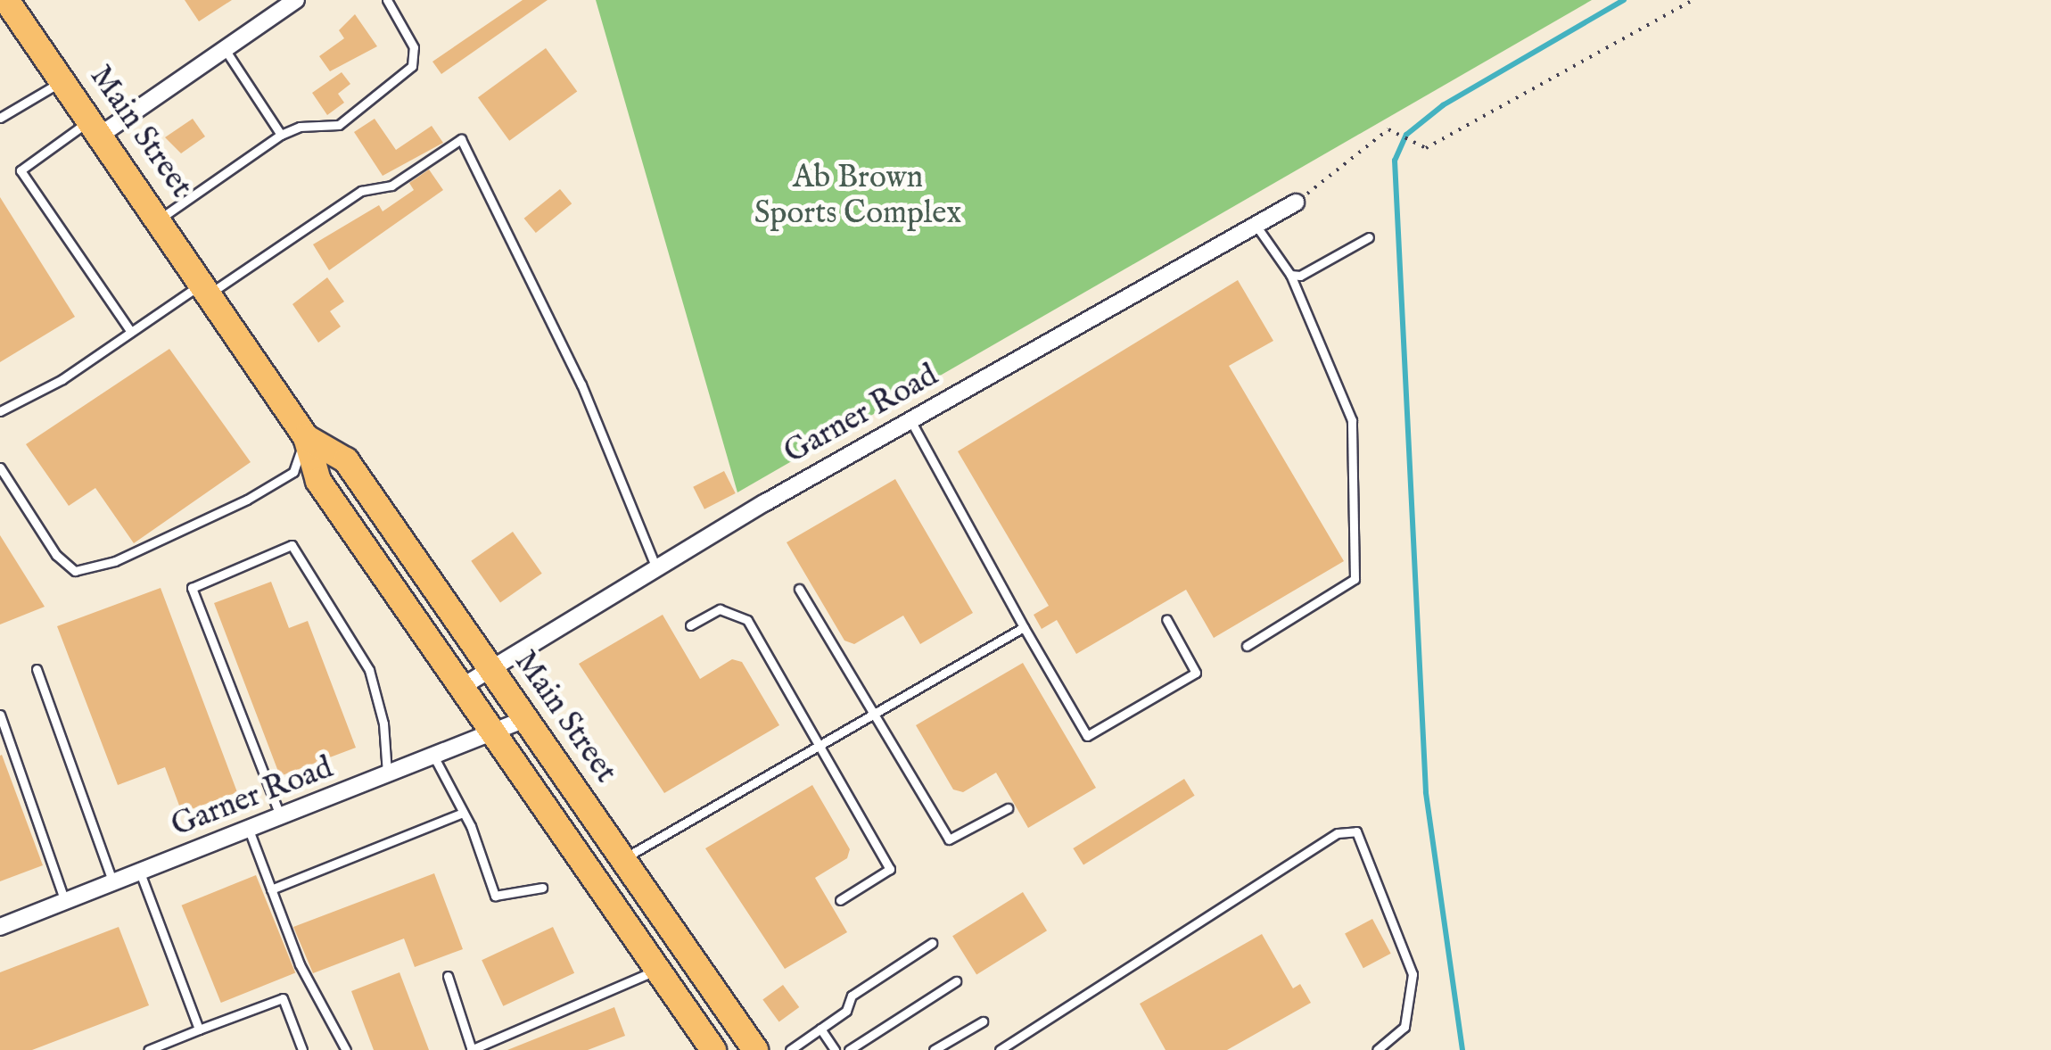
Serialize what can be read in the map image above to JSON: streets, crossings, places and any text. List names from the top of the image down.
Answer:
{
  "streets": {
    "main road": ["Main Street"],
    "street": ["Garner Road"]
  },
  "crossings": [
    ["Main Street", "Garner Road"]
  ],
  "parks": ["Ab Brown Sports Complex"]
}
